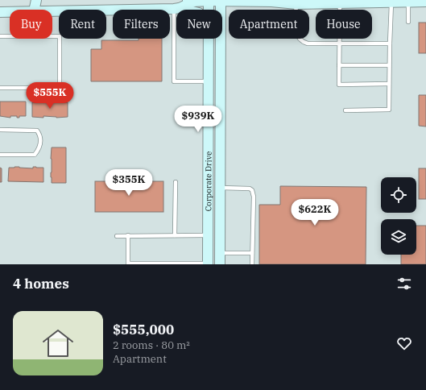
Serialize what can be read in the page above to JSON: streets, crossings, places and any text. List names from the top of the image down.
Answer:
{
  "streets": {
    "street": ["Corporate Drive"]
  },
  "page": {
    "chip": [
      "Buy",
      "Rent",
      "Filters",
      "New",
      "Apartment",
      "House"
    ],
    "price": [
      "$555K",
      "$939K",
      "$355K",
      "$622K"
    ],
    "heading": "4 homes",
    "list": [
      {
        "name": "$555,000",
        "note": "2 rooms · 80 m² · Apartment"
      }
    ]
  }
}
